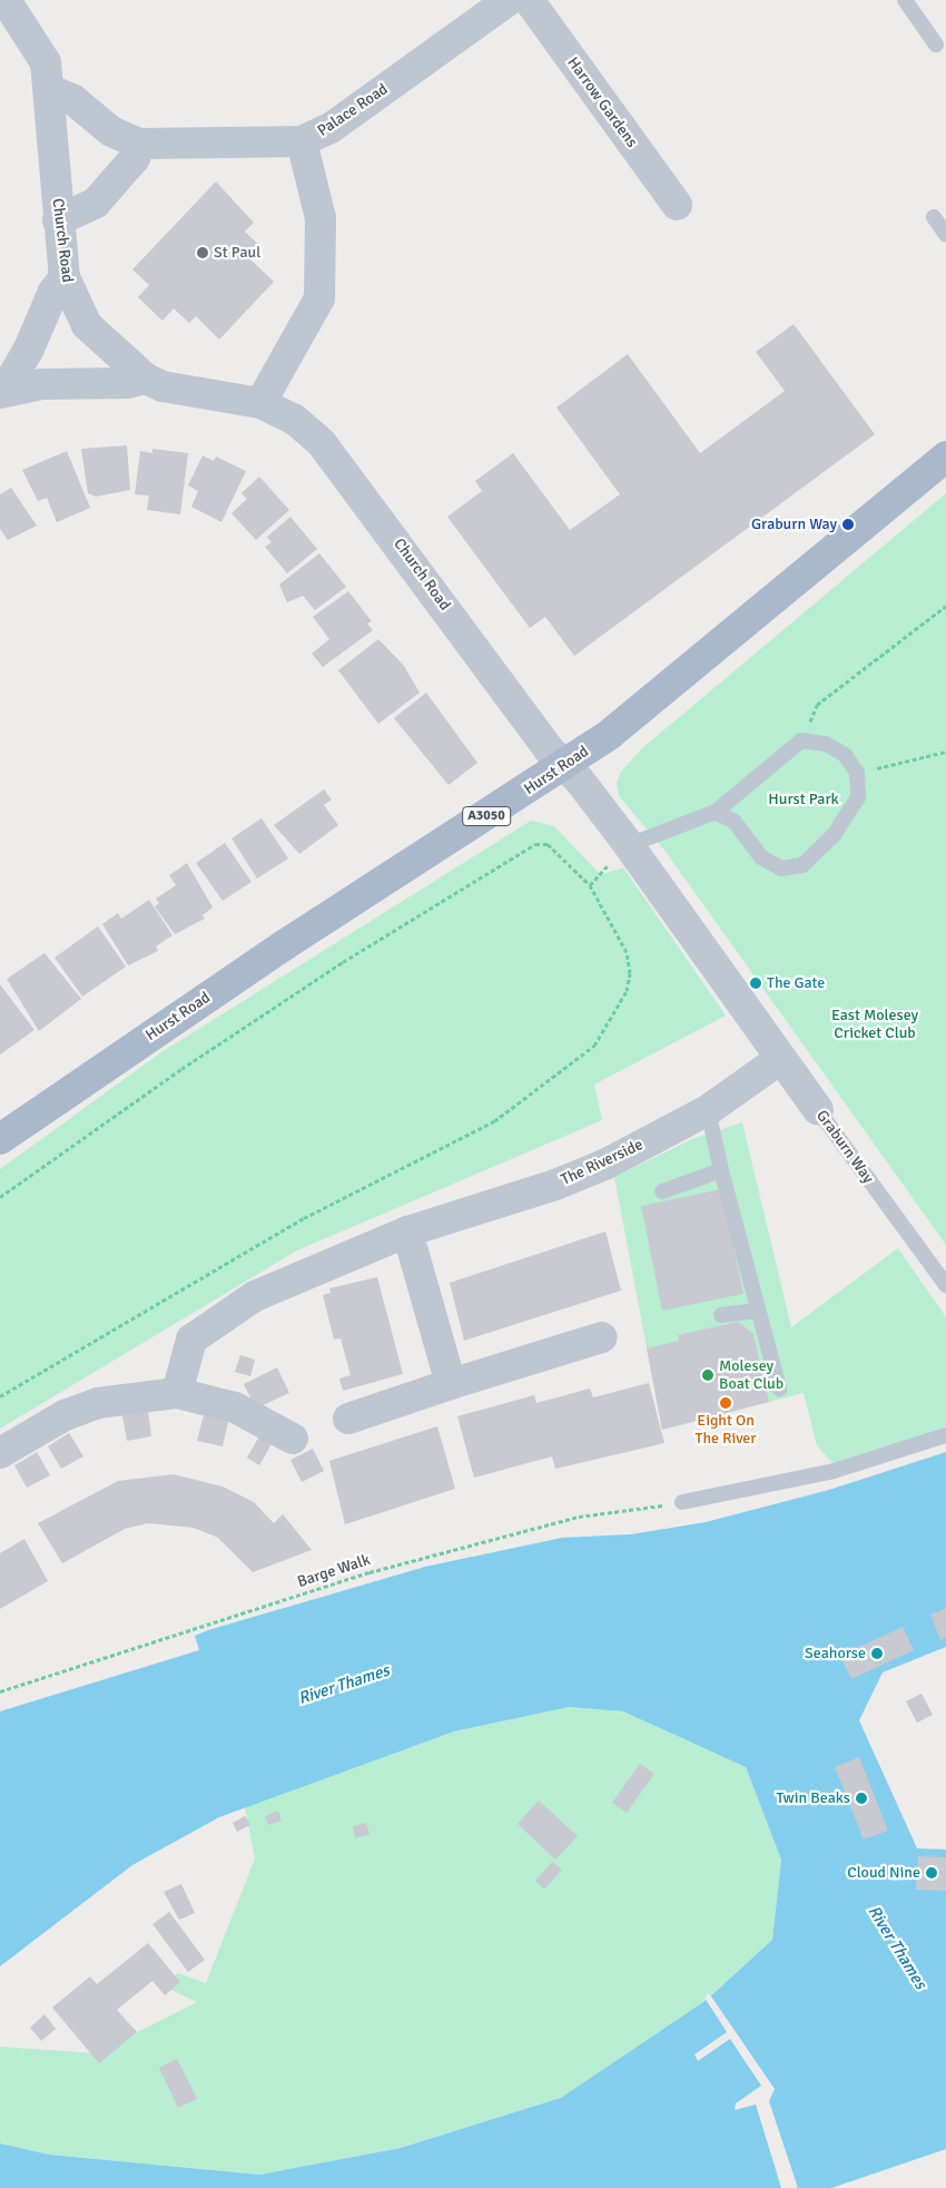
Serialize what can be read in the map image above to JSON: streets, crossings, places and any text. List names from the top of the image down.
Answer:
{
  "streets": {
    "main road": ["Hurst Road", "A3050"],
    "street": [
      "Harrow Gardens",
      "Palace Road",
      "Church Road",
      "Graburn Way",
      "The Riverside"
    ],
    "path": ["Barge Walk"]
  },
  "crossings": [
    ["Palace Road", "Church Road"],
    ["Church Road", "Hurst Road"],
    ["Graburn Way", "The Riverside"]
  ],
  "water": ["River Thames"],
  "parks": ["Hurst Park", "East Molesey Cricket Club"],
  "places": [
    "St Paul",
    "Graburn Way",
    "The Gate",
    "Molesey Boat Club",
    "Eight On The River",
    "Seahorse",
    "Twin Beaks",
    "Cloud Nine"
  ]
}
